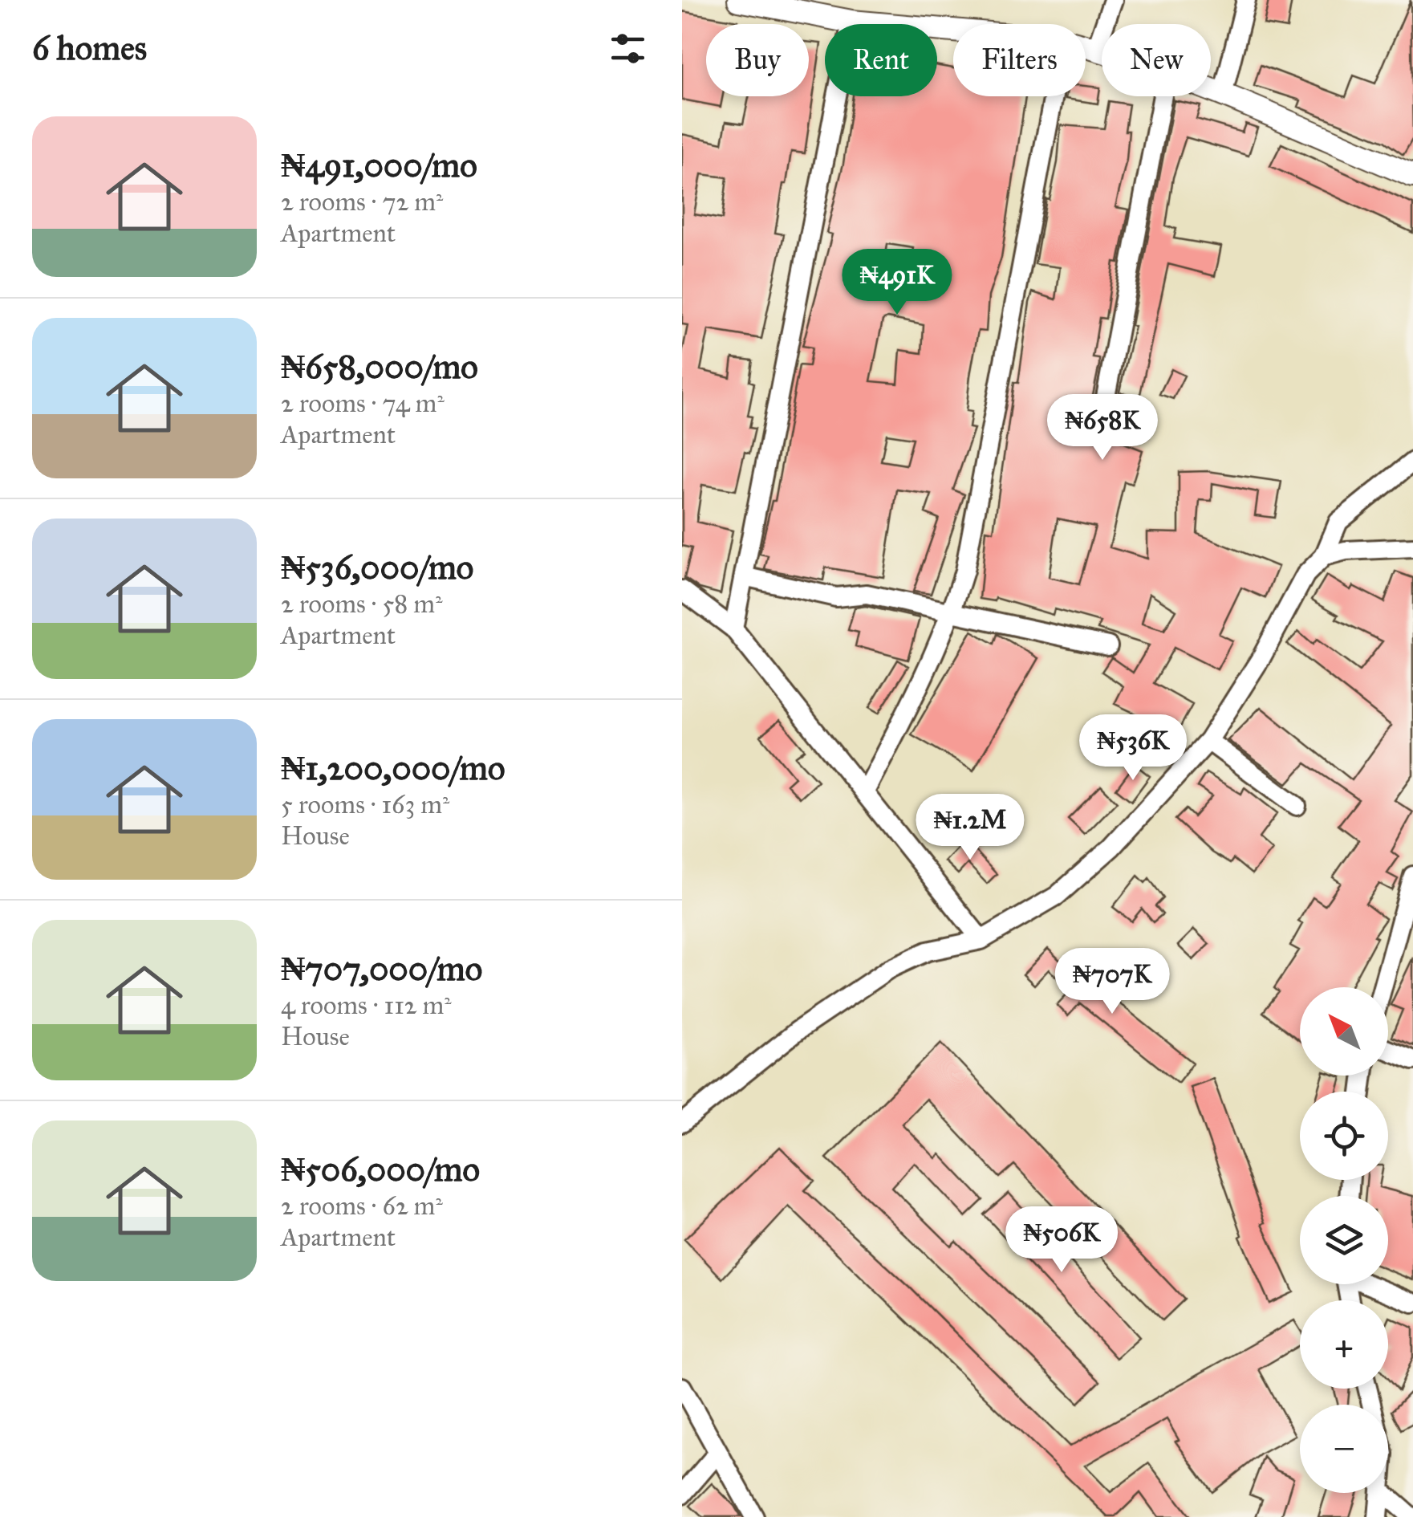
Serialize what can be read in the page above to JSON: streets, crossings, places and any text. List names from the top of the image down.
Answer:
{
  "north": "top left",
  "page": {
    "heading": "6 homes",
    "chip": [
      "Buy",
      "Rent",
      "Filters",
      "New"
    ],
    "list": [
      {
        "name": "₦491,000/mo",
        "note": "2 rooms · 72 m² · Apartment"
      },
      {
        "name": "₦658,000/mo",
        "note": "2 rooms · 74 m² · Apartment"
      },
      {
        "name": "₦536,000/mo",
        "note": "2 rooms · 58 m² · Apartment"
      },
      {
        "name": "₦1,200,000/mo",
        "note": "5 rooms · 163 m² · House"
      },
      {
        "name": "₦707,000/mo",
        "note": "4 rooms · 112 m² · House"
      },
      {
        "name": "₦506,000/mo",
        "note": "2 rooms · 62 m² · Apartment"
      }
    ],
    "price": [
      "₦491K",
      "₦658K",
      "₦536K",
      "₦1.2M",
      "₦707K",
      "₦506K"
    ],
    "map_buttons": ["+", "−"]
  }
}
